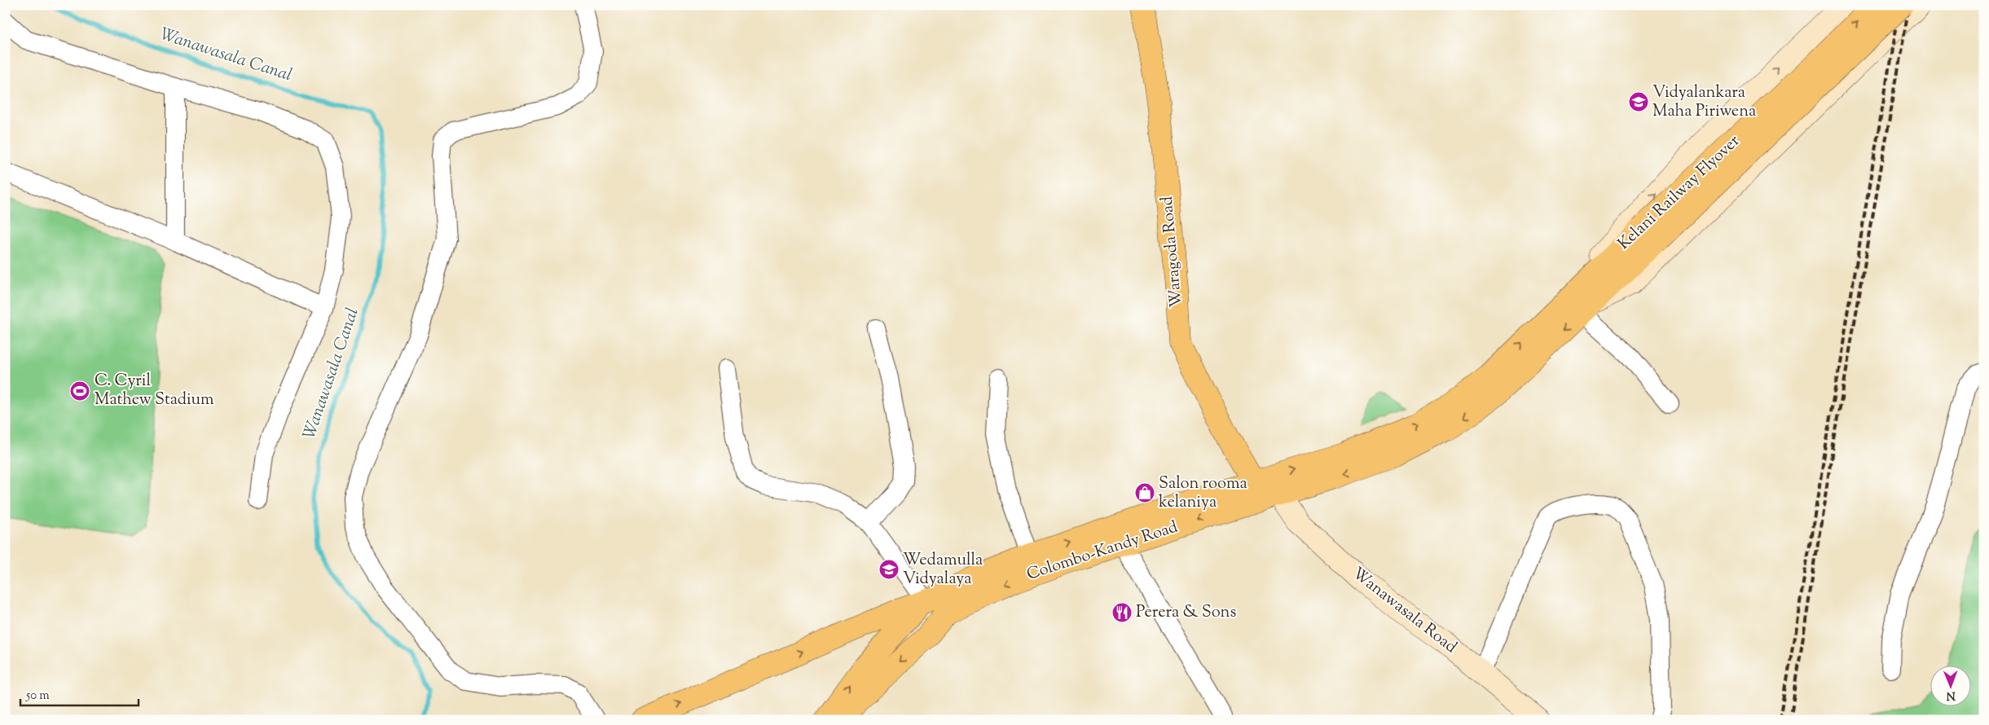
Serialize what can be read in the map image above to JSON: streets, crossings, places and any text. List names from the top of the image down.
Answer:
{
  "streets": {
    "main road": ["Kelani Railway Flyover", "Waragoda Road", "Colombo-Kandy Road"],
    "street": ["Wanawasala Road"]
  },
  "crossings": [
    ["Kelani Railway Flyover", "Colombo-Kandy Road"],
    ["Waragoda Road", "Colombo-Kandy Road"],
    ["Colombo-Kandy Road", "Wanawasala Road"]
  ],
  "water": ["Wanawasala Canal"],
  "places": {
    "school or university": ["Vidyalankara Maha Piriwena", "Wedamulla Vidyalaya"],
    "sports": ["C. Cyril Mathew Stadium"],
    "shop": ["Salon rooma kelaniya"],
    "restaurant": ["Perera & Sons"]
  },
  "scale_bar": "50 m",
  "north": "bottom"
}
